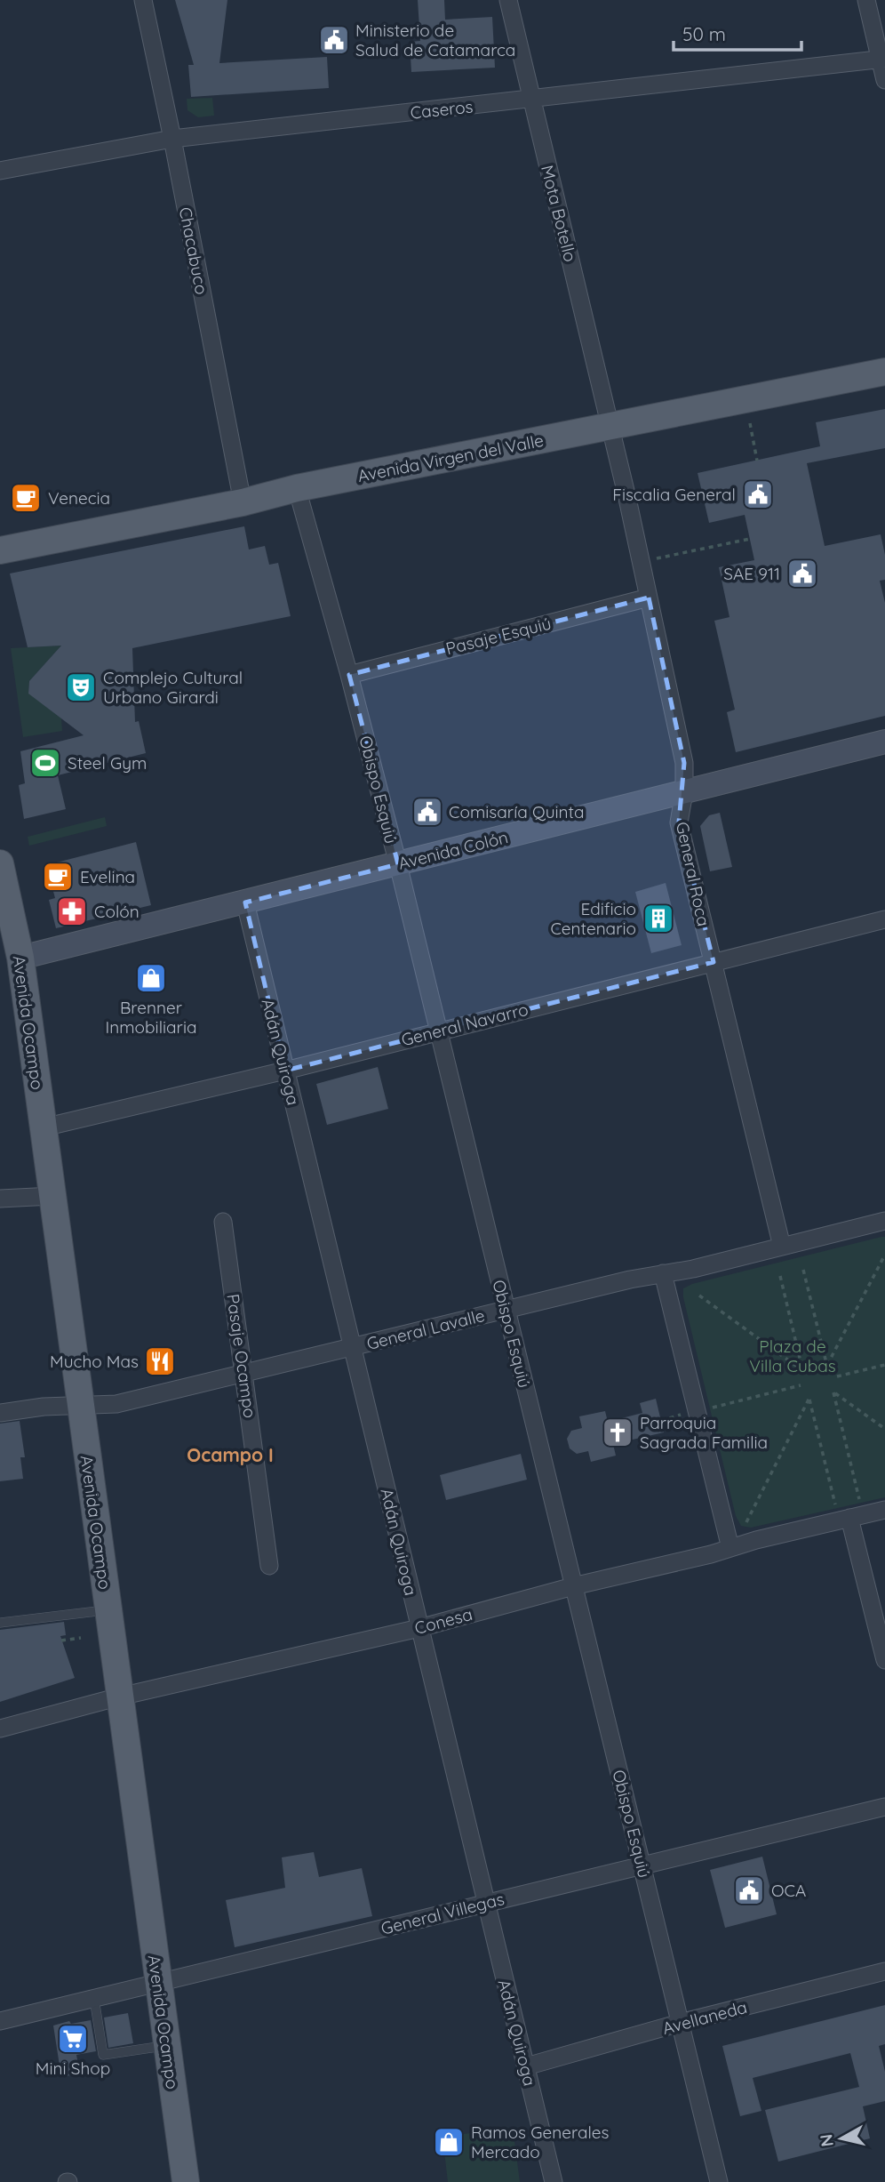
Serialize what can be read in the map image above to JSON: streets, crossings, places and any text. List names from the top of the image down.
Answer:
{
  "streets": {
    "main road": ["Avenida Virgen del Valle", "Avenida Ocampo"],
    "street": [
      "Caseros",
      "Mota Botello",
      "Chacabuco",
      "Pasaje Esquiú",
      "Obispo Esquiú",
      "Avenida Colón",
      "General Roca",
      "General Navarro",
      "Adán Quiroga",
      "General Lavalle",
      "Pasaje Ocampo",
      "Conesa",
      "General Villegas",
      "Avellaneda"
    ]
  },
  "crossings": [
    ["Caseros", "Mota Botello"],
    ["Caseros", "Chacabuco"],
    ["Mota Botello", "Avenida Virgen del Valle"],
    ["Mota Botello", "General Roca"],
    ["Chacabuco", "Avenida Virgen del Valle"],
    ["Avenida Virgen del Valle", "Obispo Esquiú"],
    ["Avenida Virgen del Valle", "General Roca"],
    ["Pasaje Esquiú", "Obispo Esquiú"],
    ["Pasaje Esquiú", "General Roca"],
    ["Obispo Esquiú", "Avenida Colón"],
    ["Obispo Esquiú", "General Navarro"],
    ["Obispo Esquiú", "General Lavalle"],
    ["Obispo Esquiú", "Conesa"],
    ["Obispo Esquiú", "General Villegas"],
    ["Obispo Esquiú", "Avellaneda"],
    ["Avenida Colón", "General Roca"],
    ["Avenida Colón", "Avenida Ocampo"],
    ["Avenida Colón", "Adán Quiroga"],
    ["General Roca", "General Navarro"],
    ["General Roca", "General Lavalle"],
    ["Avenida Ocampo", "General Navarro"],
    ["Avenida Ocampo", "General Lavalle"],
    ["Avenida Ocampo", "Conesa"],
    ["Avenida Ocampo", "General Villegas"],
    ["General Navarro", "Adán Quiroga"],
    ["Adán Quiroga", "General Lavalle"],
    ["Adán Quiroga", "Conesa"],
    ["Adán Quiroga", "General Villegas"],
    ["Adán Quiroga", "Avellaneda"],
    ["General Lavalle", "Pasaje Ocampo"]
  ],
  "districts": ["Ocampo I"],
  "parks": ["Plaza de Villa Cubas"],
  "places": {
    "public building": [
      "Ministerio de Salud de Catamarca",
      "Fiscalia General",
      "SAE 911",
      "Comisaría Quinta",
      "OCA"
    ],
    "cafe": ["Venecia", "Evelina"],
    "theatre": ["Complejo Cultural Urbano Girardi"],
    "sports": ["Steel Gym"],
    "pharmacy": ["Colón"],
    "building": ["Edificio Centenario"],
    "shop": ["Brenner Inmobiliaria", "Ramos Generales Mercado"],
    "restaurant": ["Mucho Mas"],
    "church": ["Parroquia Sagrada Familia"],
    "supermarket": ["Mini Shop"]
  },
  "scale_bar": "50 m",
  "north": "left"
}
